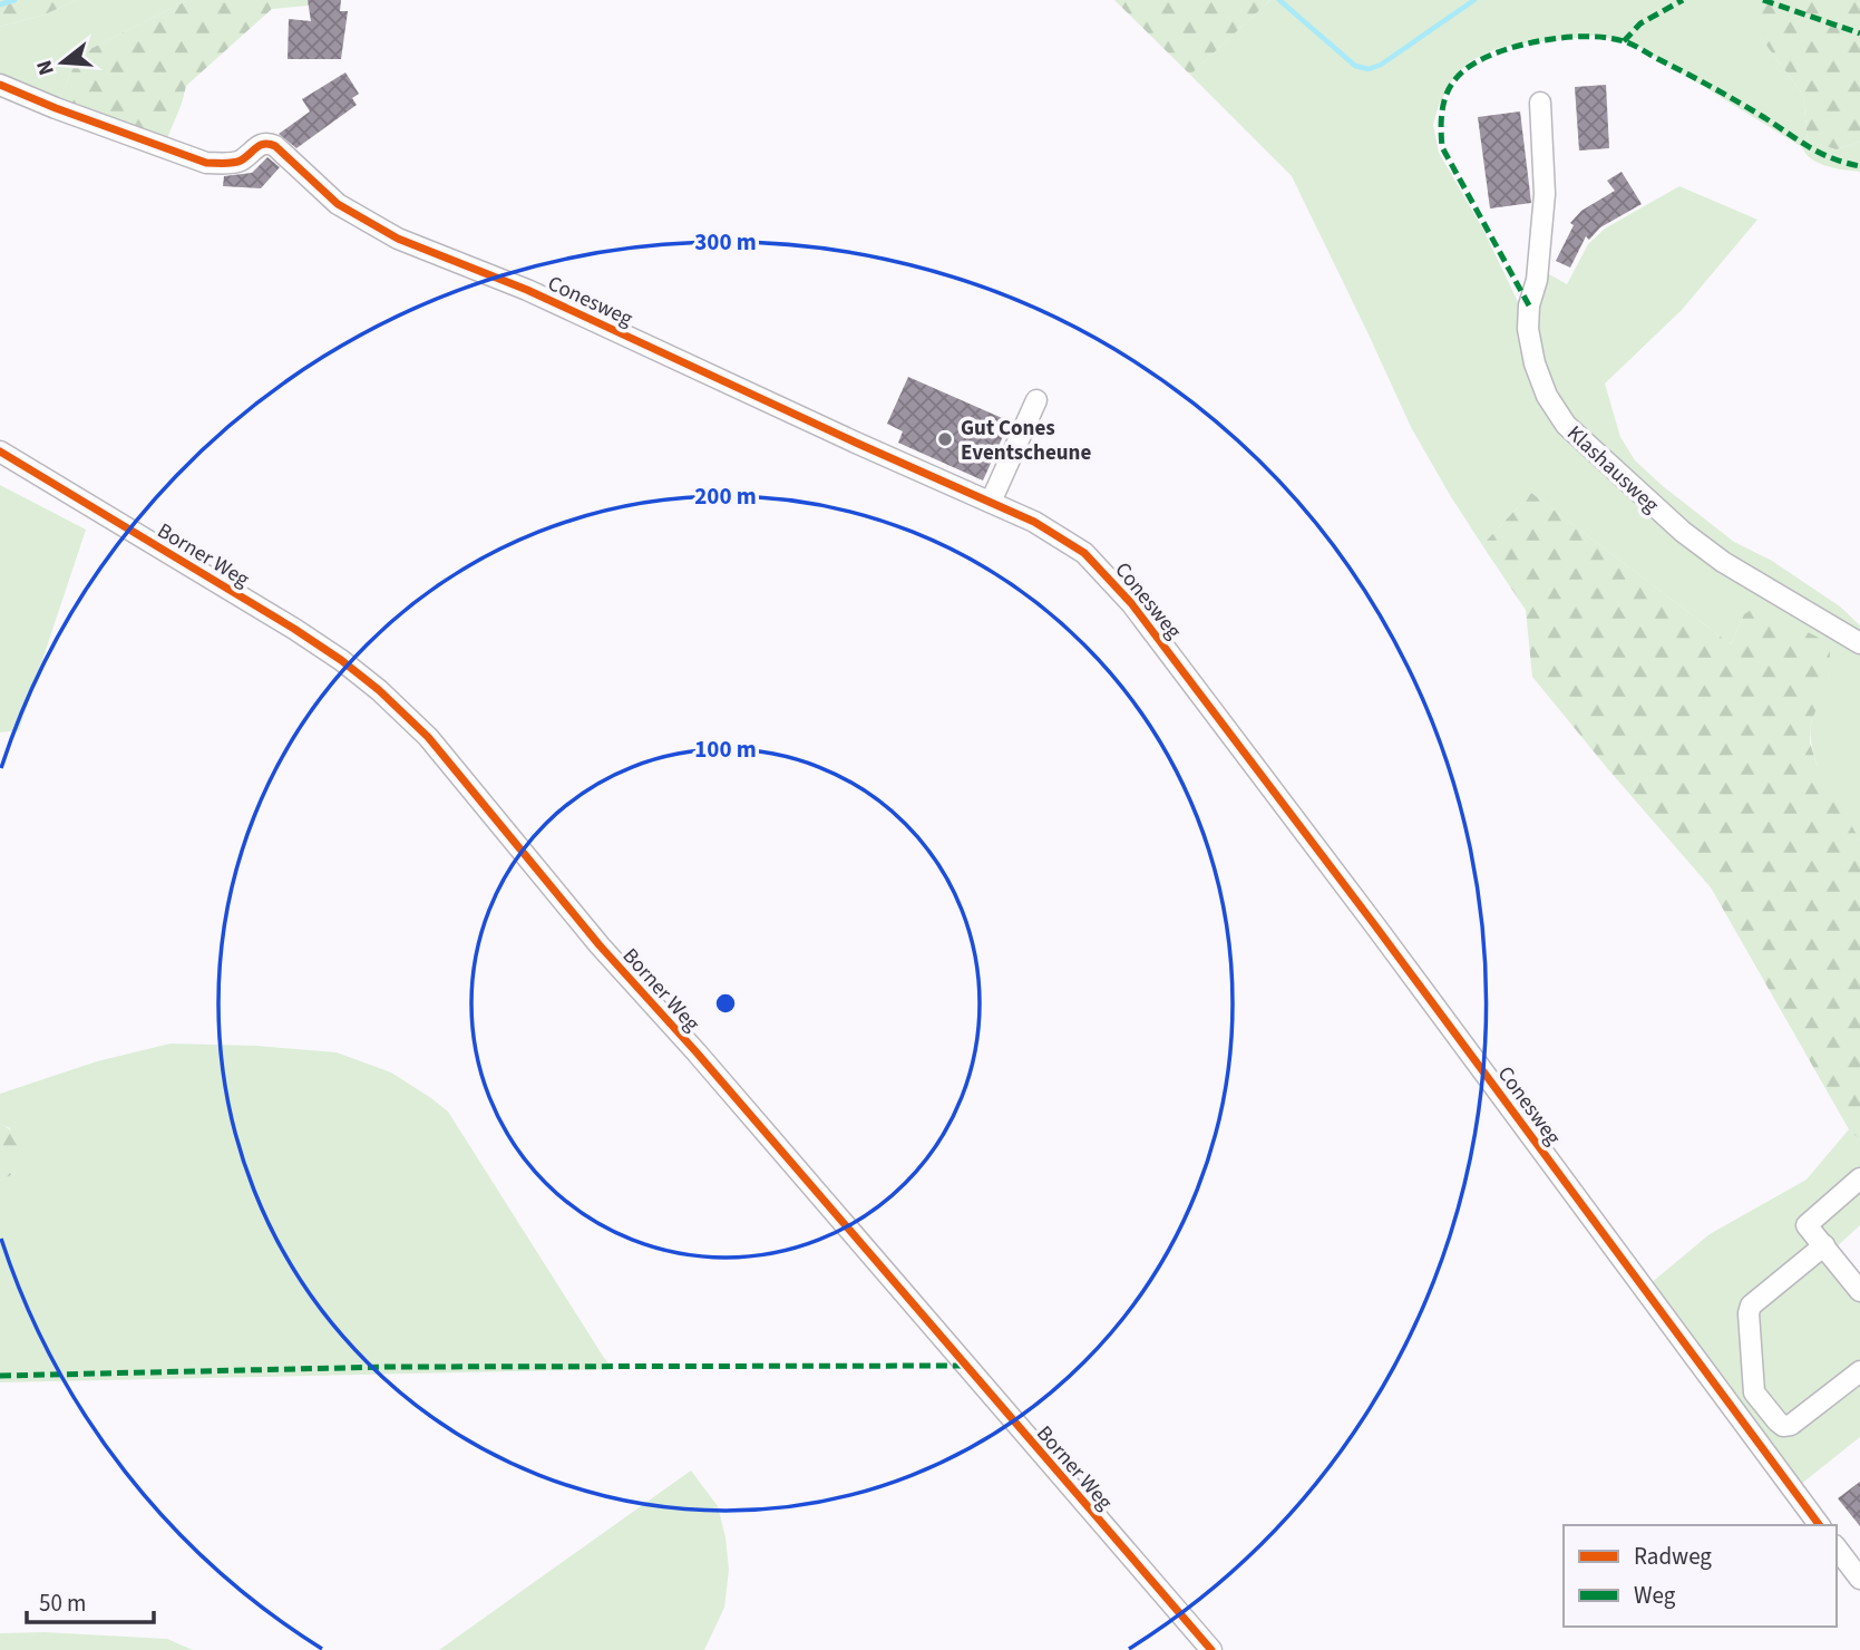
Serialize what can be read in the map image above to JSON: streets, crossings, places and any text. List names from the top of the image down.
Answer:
{
  "streets": {
    "street": ["Conesweg", "Klashausweg", "Borner Weg"]
  },
  "places": ["Gut Cones Eventscheune"],
  "legend": ["Radweg", "Weg"],
  "scale_bar": "50 m",
  "north": "left",
  "rings": ["300 m", "200 m", "100 m"]
}
